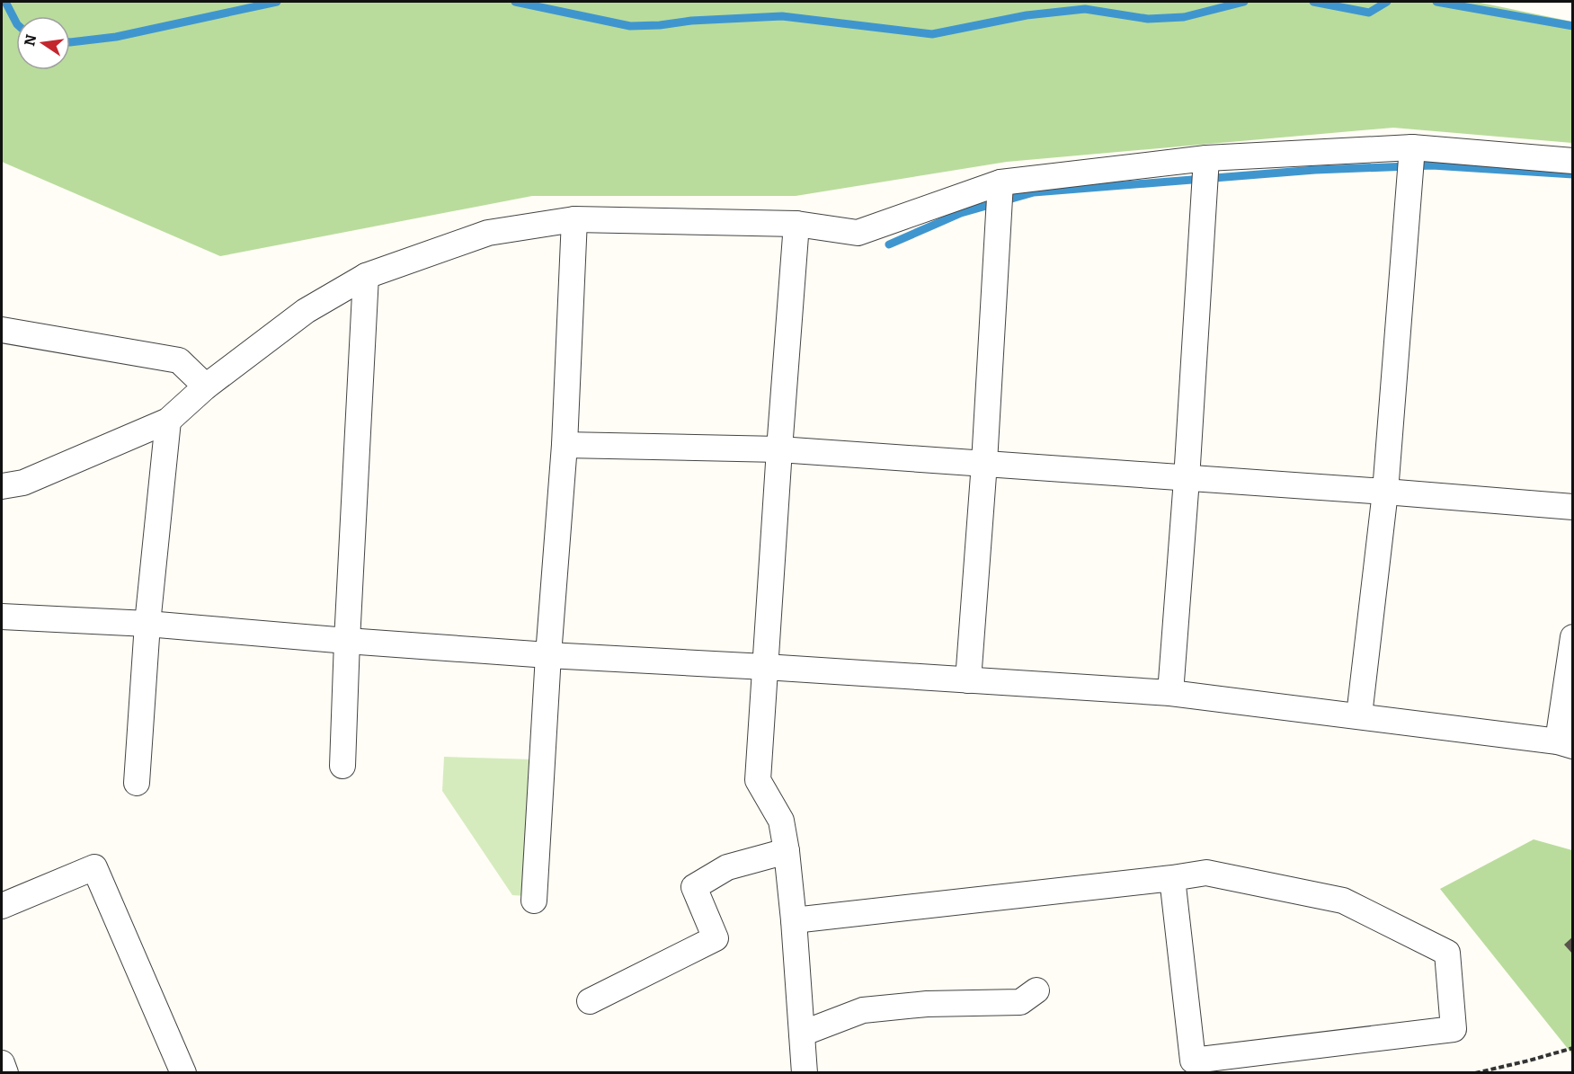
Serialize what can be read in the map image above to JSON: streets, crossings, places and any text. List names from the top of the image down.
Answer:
{
  "north": "left"
}
